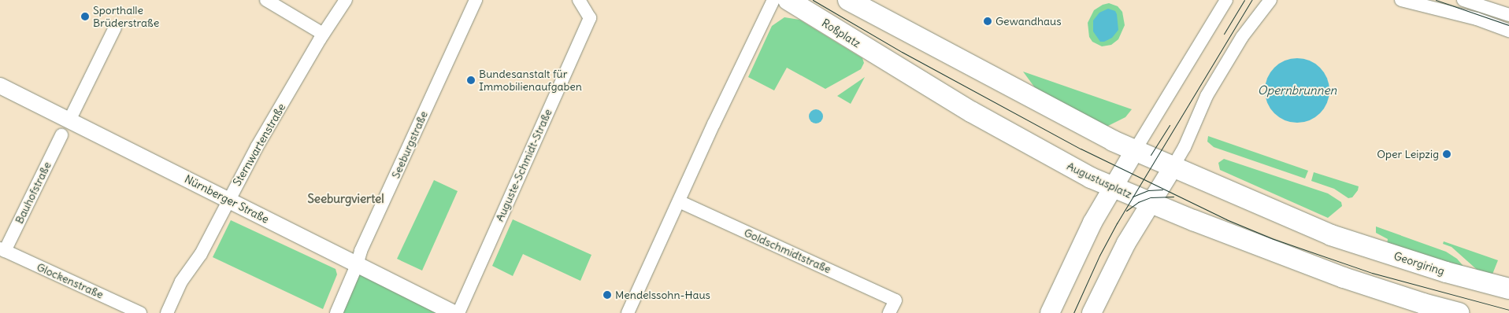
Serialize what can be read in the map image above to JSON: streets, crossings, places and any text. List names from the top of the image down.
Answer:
{
  "streets": {
    "main road": ["Roßplatz", "Augustusplatz", "Georgiring"],
    "street": [
      "Sternwartenstraße",
      "Seeburgstraße",
      "Auguste-Schmidt-Straße",
      "Bauhofstraße",
      "Nürnberger Straße",
      "Goldschmidtstraße",
      "Glockenstraße"
    ]
  },
  "crossings": [
    ["Roßplatz", "Augustusplatz"],
    ["Sternwartenstraße", "Nürnberger Straße"],
    ["Seeburgstraße", "Nürnberger Straße"],
    ["Bauhofstraße", "Glockenstraße"]
  ],
  "districts": ["Seeburgviertel"],
  "water": ["Opernbrunnen"],
  "places": [
    "Sporthalle Brüderstraße",
    "Gewandhaus",
    "Bundesanstalt für Immobilienaufgaben",
    "Oper Leipzig",
    "Mendelssohn-Haus"
  ]
}
